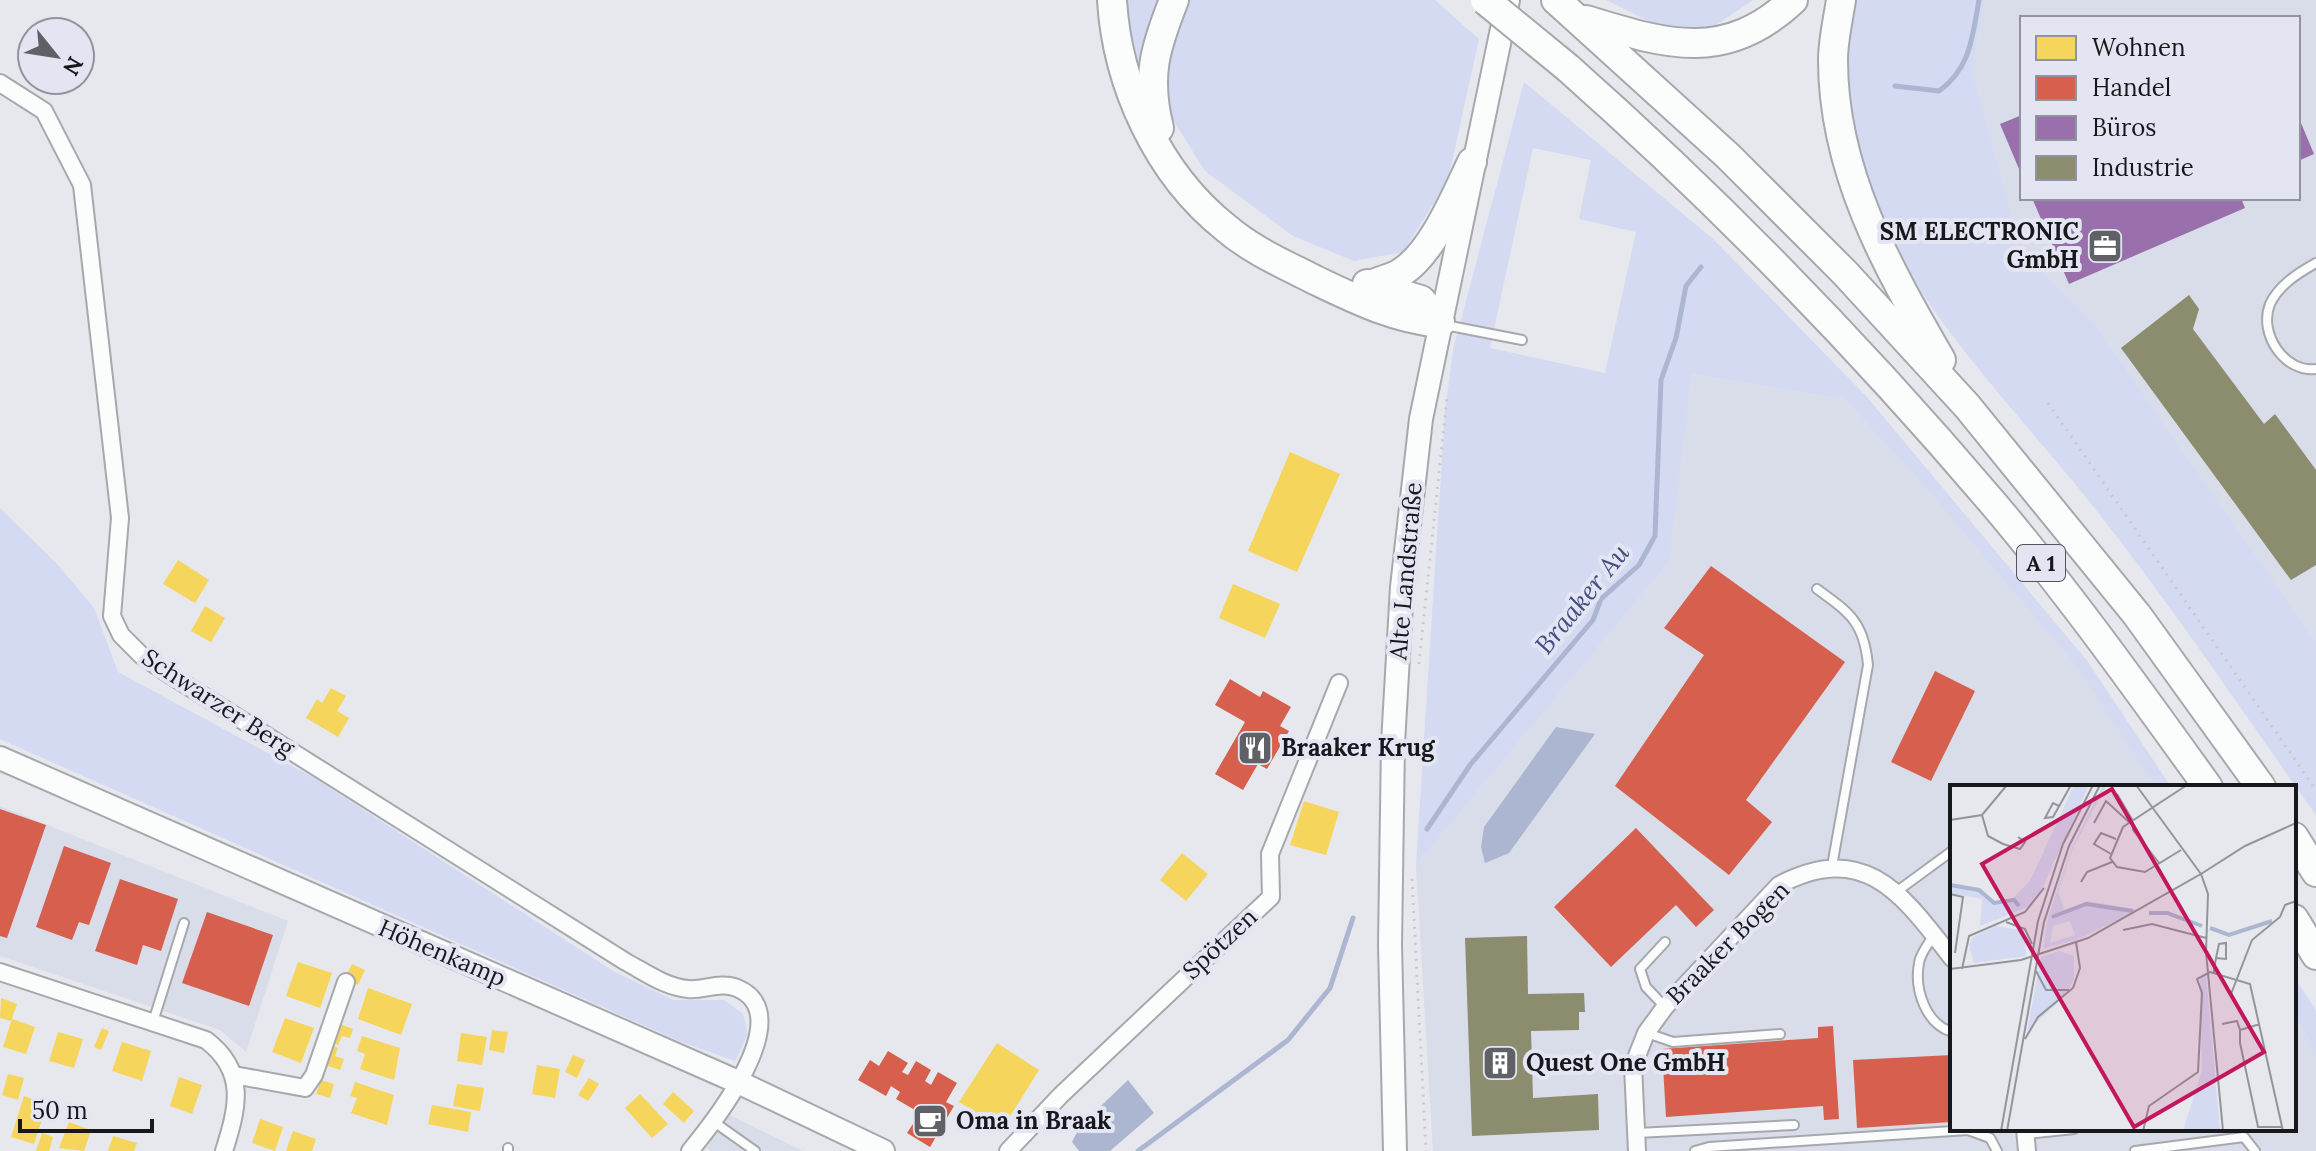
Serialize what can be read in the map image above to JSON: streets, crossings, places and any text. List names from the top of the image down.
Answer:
{
  "streets": {
    "highway": ["A 1"],
    "main road": ["Alte Landstraße", "Höhenkamp"],
    "street": ["Schwarzer Berg", "Braaker Bogen", "Spötzen"]
  },
  "crossings": [
    ["Schwarzer Berg", "Höhenkamp"]
  ],
  "water": ["Braaker Au"],
  "places": {
    "office": ["SM ELECTRONIC GmbH"],
    "restaurant": ["Braaker Krug"],
    "building": ["Quest One GmbH"],
    "cafe": ["Oma in Braak"]
  },
  "legend": [
    "Wohnen",
    "Handel",
    "Büros",
    "Industrie"
  ],
  "scale_bar": "50 m",
  "north": "bottom right"
}
